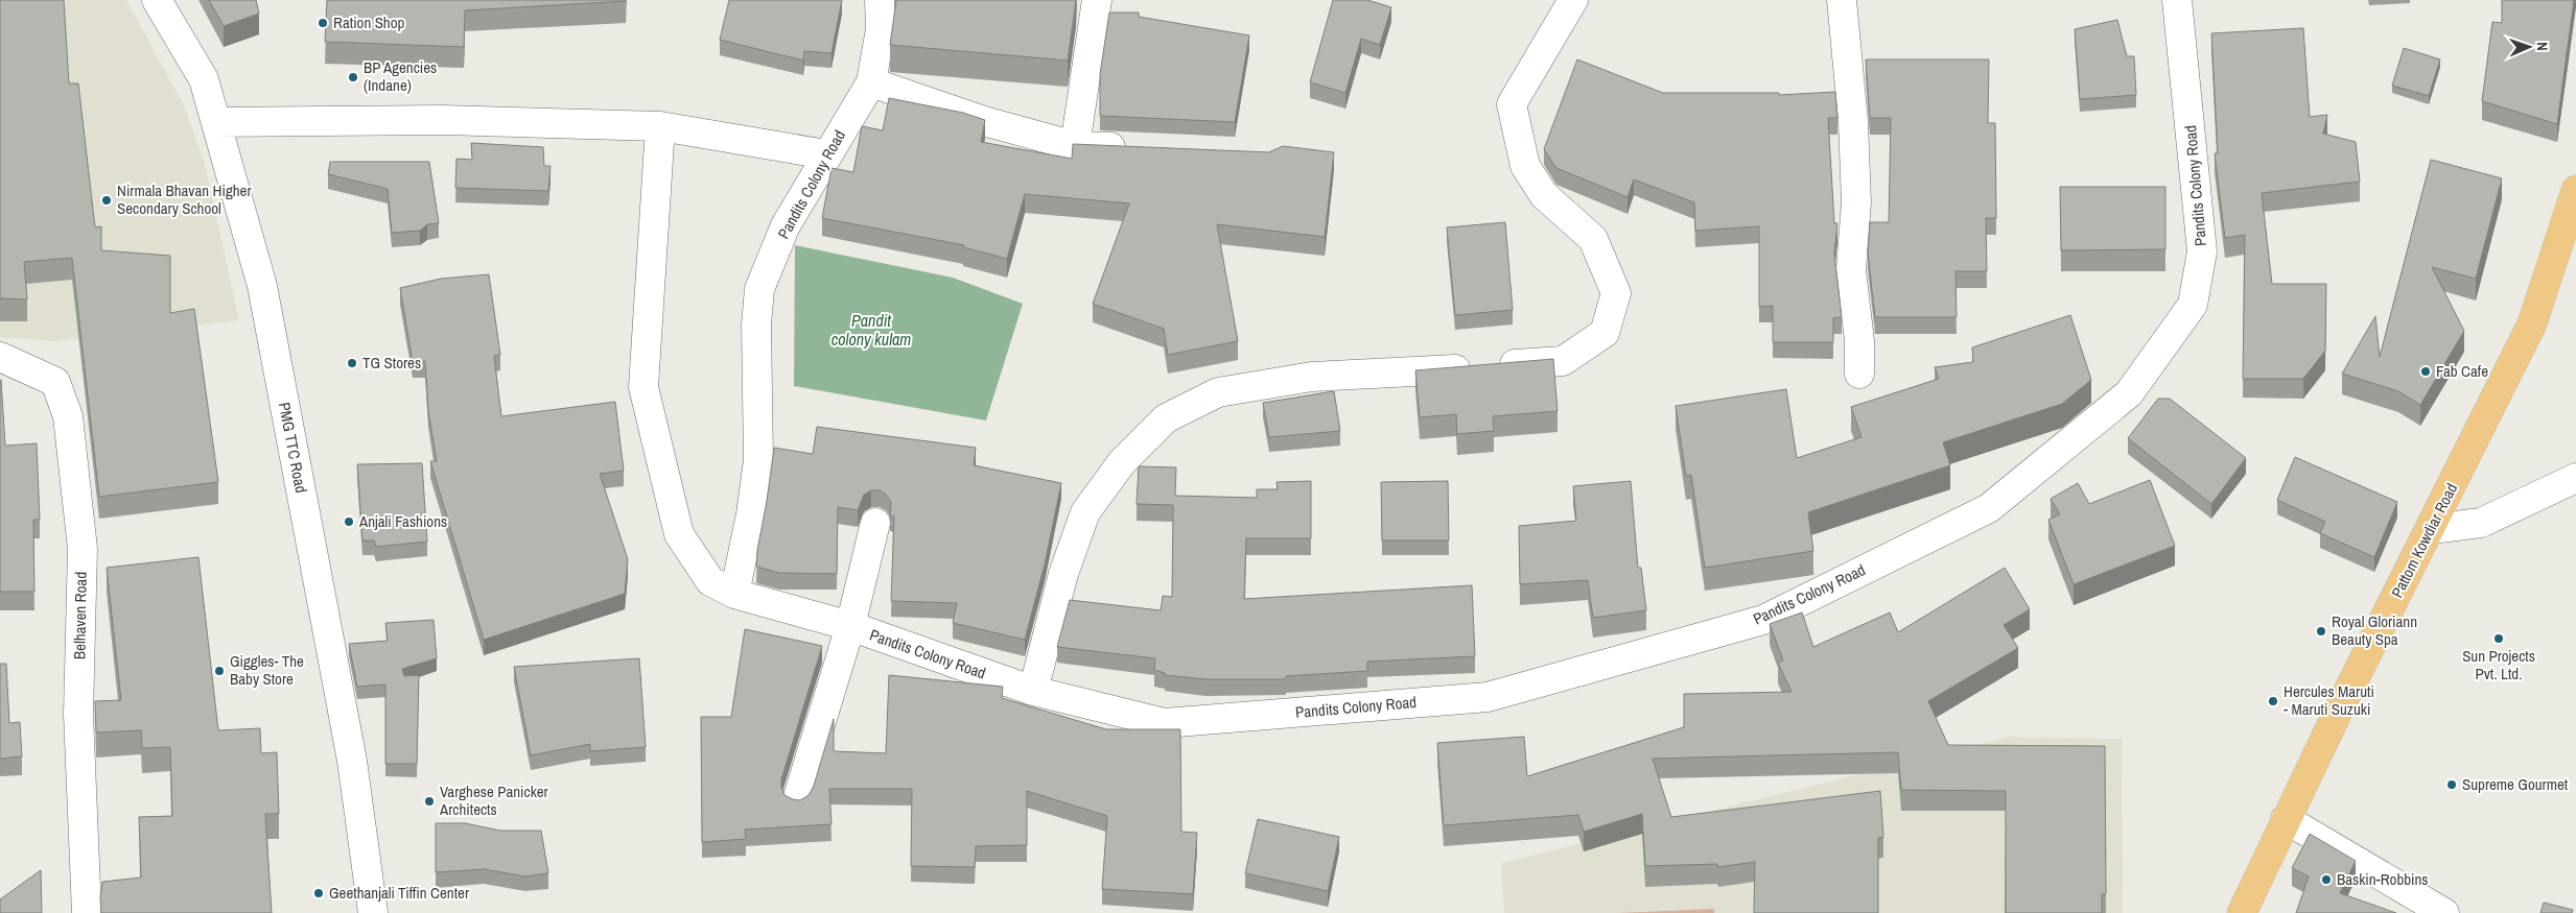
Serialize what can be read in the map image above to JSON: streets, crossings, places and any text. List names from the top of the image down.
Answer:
{
  "streets": {
    "main road": ["Pattom Kowdiar Road"],
    "street": ["Pandits Colony Road", "PMG TTC Road", "Belhaven Road"]
  },
  "water": ["Pandit colony kulam"],
  "places": [
    "Ration Shop",
    "BP Agencies (Indane)",
    "Nirmala Bhavan Higher Secondary School",
    "TG Stores",
    "Fab Cafe",
    "Anjali Fashions",
    "Royal Gloriann Beauty Spa",
    "Sun Projects Pvt. Ltd.",
    "Giggles- The Baby Store",
    "Hercules Maruti - Maruti Suzuki",
    "Supreme Gourmet",
    "Varghese Panicker Architects",
    "Baskin-Robbins",
    "Geethanjali Tiffin Center"
  ],
  "north": "right"
}
